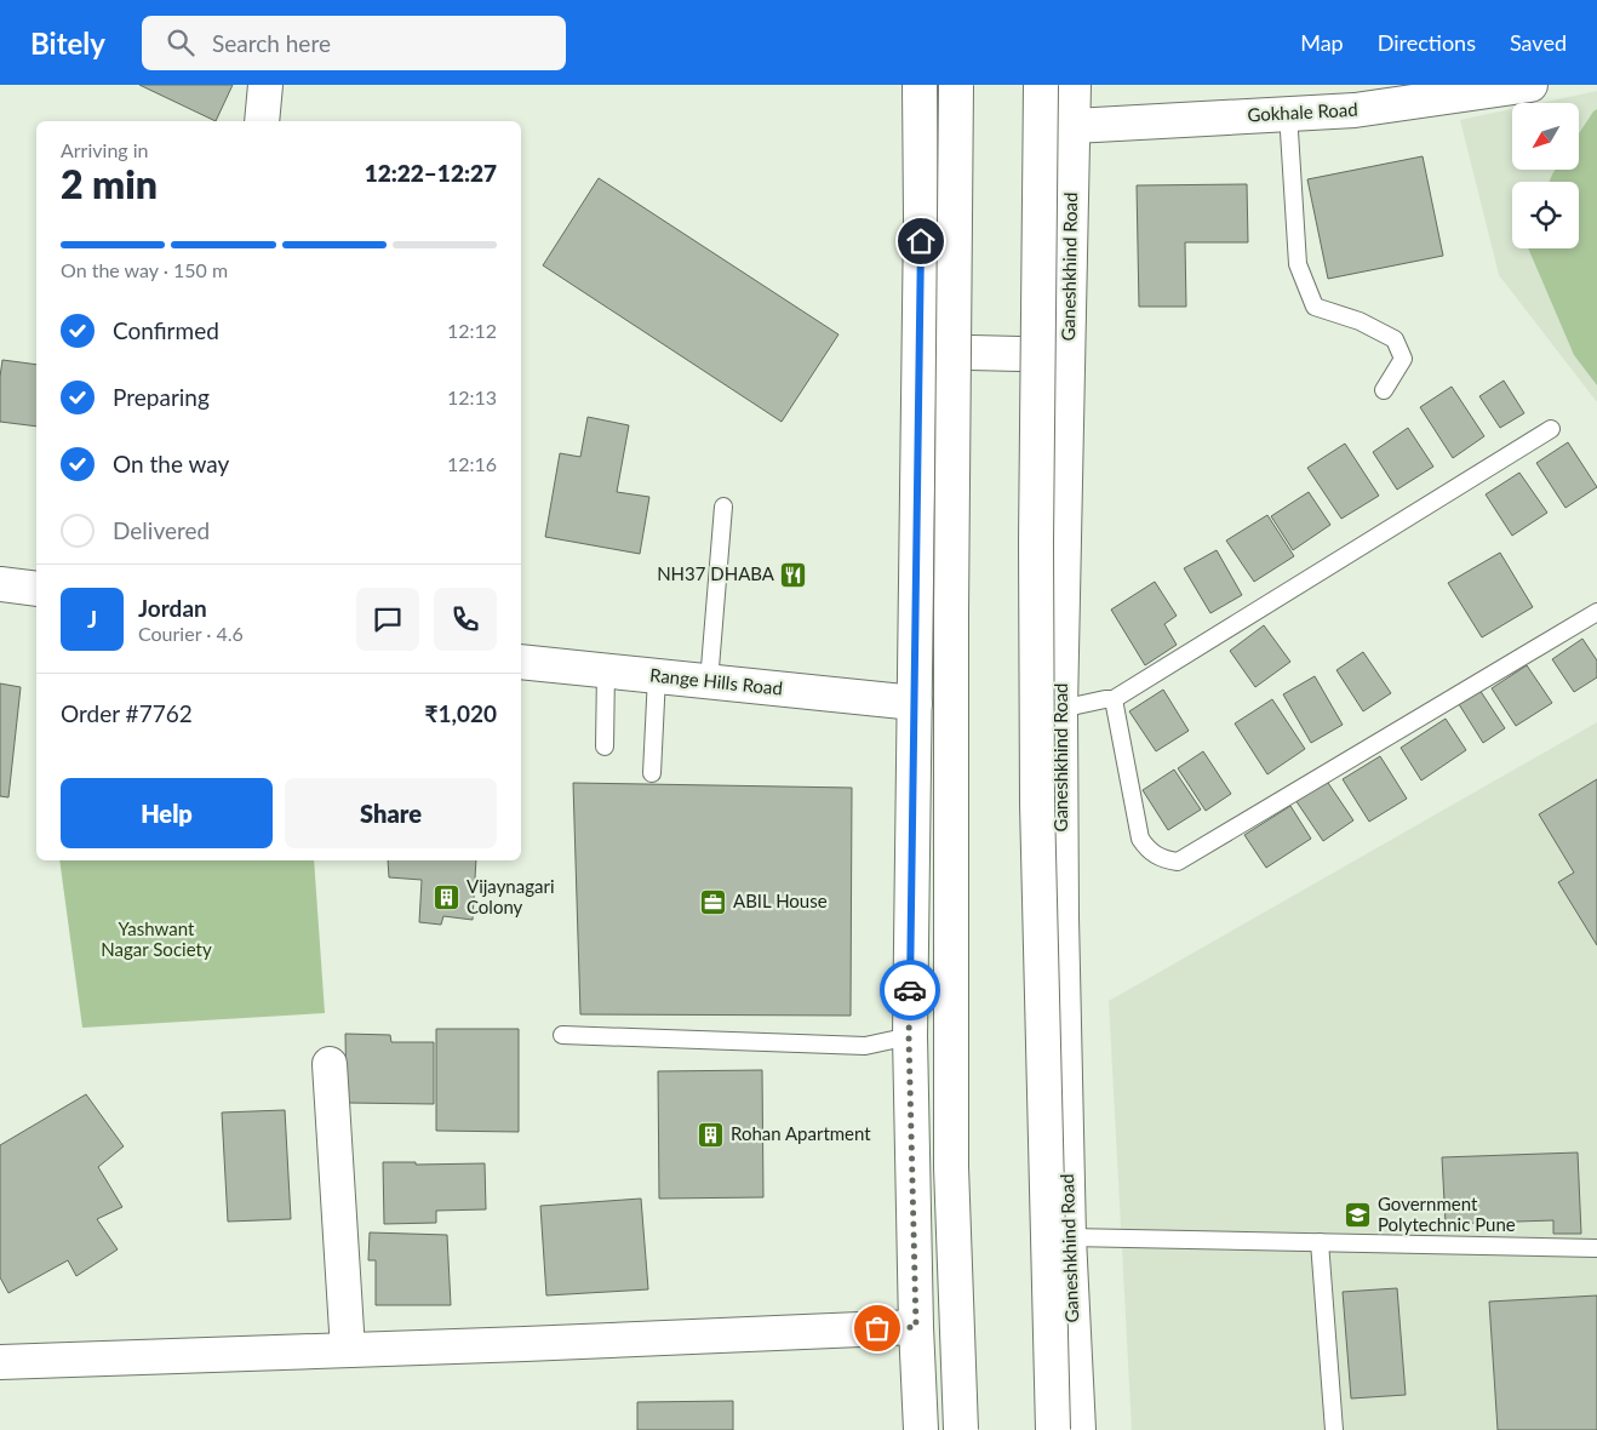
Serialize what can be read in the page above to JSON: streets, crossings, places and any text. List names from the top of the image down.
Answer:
{
  "streets": {
    "main road": ["Gokhale Road", "Ganeshkhind Road", "Range Hills Road"]
  },
  "crossings": [
    ["Gokhale Road", "Ganeshkhind Road"]
  ],
  "parks": ["Yashwant Nagar Society"],
  "places": {
    "restaurant": ["NH37 DHABA"],
    "building": ["Vijaynagari Colony", "Rohan Apartment"],
    "office": ["ABIL House"],
    "school or university": ["Government Polytechnic Pune"]
  },
  "north": "bottom left",
  "page": {
    "header": "Bitely",
    "search": "Search here",
    "nav": ["Map", "Directions", "Saved"],
    "heading": ["2 min", "Arriving in", "12:22–12:27"],
    "panel": [
      "Jordan",
      "Courier · 4.6",
      "Order #7762",
      "₹1,020"
    ],
    "bar": "On the way · 150 m",
    "list": [
      ["Confirmed", "12:12"],
      ["Preparing", "12:13"],
      ["On the way", "12:16"],
      "Delivered"
    ],
    "round": "J",
    "buttons": ["Help", "Share"]
  }
}
